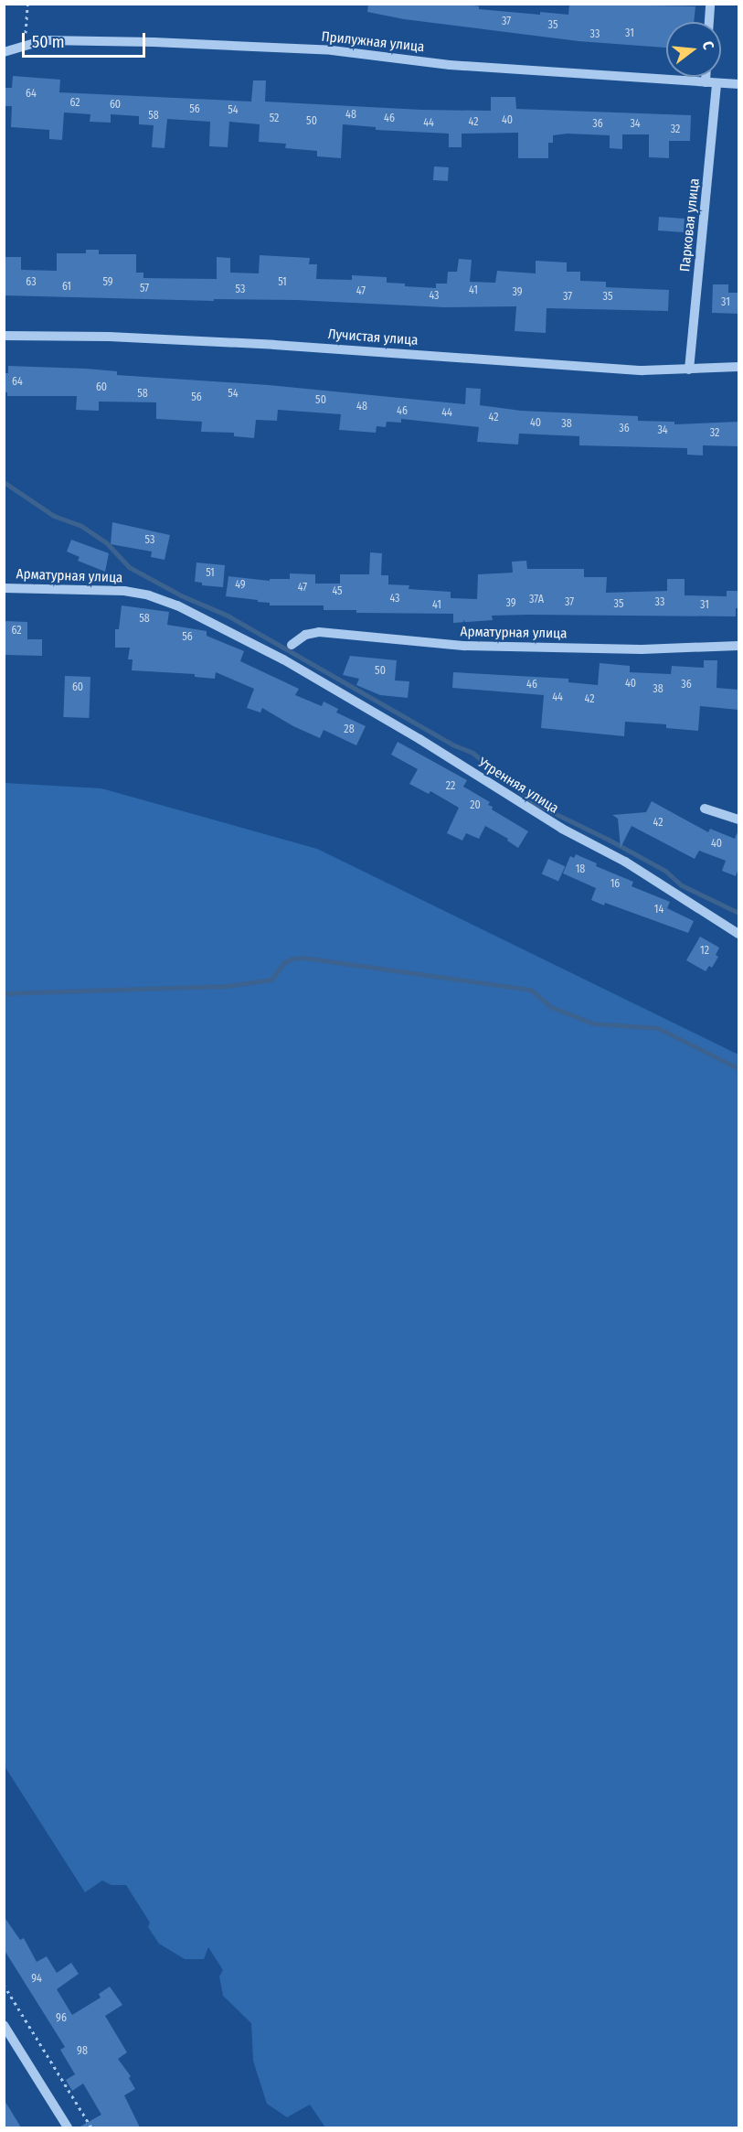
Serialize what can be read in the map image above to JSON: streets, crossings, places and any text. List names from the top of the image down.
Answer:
{
  "streets": {
    "street": [
      "Прилужная улица",
      "Парковая улица",
      "Лучистая улица",
      "Арматурная улица",
      "Утренняя улица"
    ]
  },
  "crossings": [
    ["Прилужная улица", "Парковая улица"],
    ["Парковая улица", "Лучистая улица"],
    ["Арматурная улица", "Утренняя улица"]
  ],
  "house_numbers": [
    "37",
    "35",
    "31",
    "33",
    "64",
    "62",
    "60",
    "56",
    "54",
    "48",
    "58",
    "52",
    "46",
    "40",
    "50",
    "42",
    "44",
    "36",
    "34",
    "32",
    "63",
    "59",
    "51",
    "61",
    "57",
    "53",
    "41",
    "47",
    "39",
    "43",
    "37",
    "35",
    "31",
    "64",
    "60",
    "58",
    "54",
    "56",
    "50",
    "48",
    "46",
    "44",
    "42",
    "40",
    "38",
    "36",
    "34",
    "32",
    "53",
    "51",
    "49",
    "47",
    "45",
    "43",
    "37А",
    "37",
    "33",
    "39",
    "35",
    "41",
    "31",
    "58",
    "62",
    "56",
    "50",
    "40",
    "46",
    "36",
    "60",
    "38",
    "44",
    "42",
    "28",
    "22",
    "20",
    "42",
    "40",
    "18",
    "16",
    "14",
    "12",
    "94",
    "96",
    "98"
  ],
  "scale_bar": "50 m",
  "north": "right"
}
